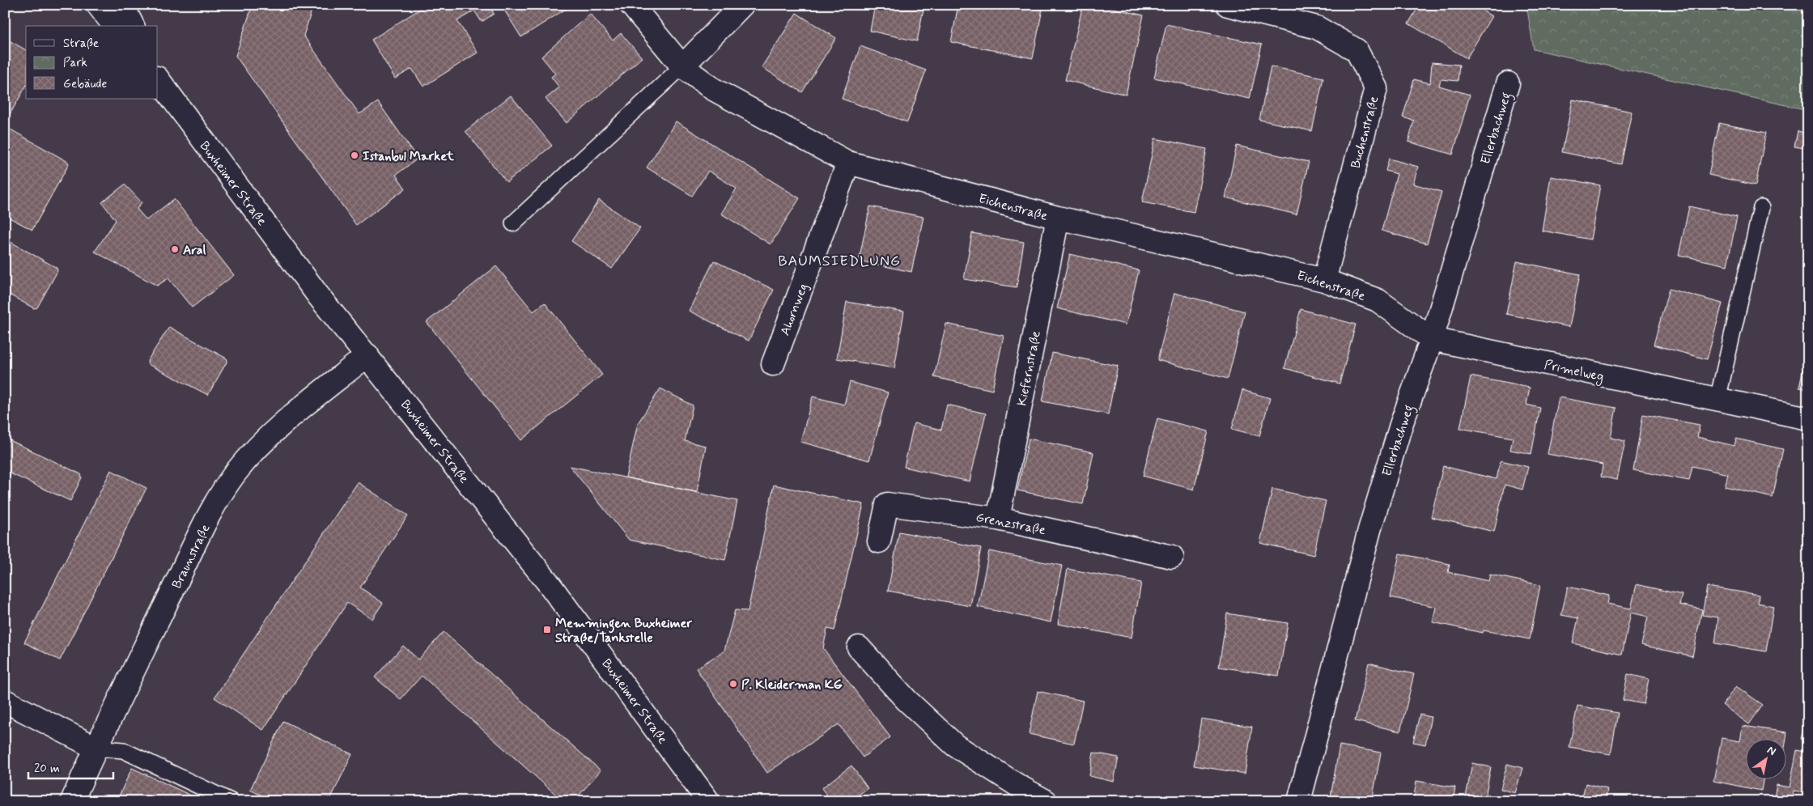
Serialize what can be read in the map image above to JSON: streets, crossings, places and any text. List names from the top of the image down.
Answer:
{
  "streets": {
    "street": [
      "Ellerbachweg",
      "Buchenstraße",
      "Buxheimer Straße",
      "Eichenstraße",
      "Ahornweg",
      "Kiefernstraße",
      "Primelweg",
      "Grenzstraße",
      "Braunstraße"
    ]
  },
  "crossings": [
    ["Ellerbachweg", "Eichenstraße"],
    ["Ellerbachweg", "Primelweg"],
    ["Buchenstraße", "Eichenstraße"],
    ["Buxheimer Straße", "Braunstraße"],
    ["Eichenstraße", "Ahornweg"],
    ["Eichenstraße", "Kiefernstraße"],
    ["Eichenstraße", "Primelweg"],
    ["Kiefernstraße", "Grenzstraße"]
  ],
  "districts": ["BAUMSIEDLUNG"],
  "places": {
    "other": ["Istanbul Market", "Aral", "P. Kleiderman KG"],
    "transit": ["Memmingen Buxheimer Straße/Tankstelle"]
  },
  "legend": ["Straße", "Park", "Gebäude"],
  "scale_bar": "20 m",
  "north": "top right"
}
